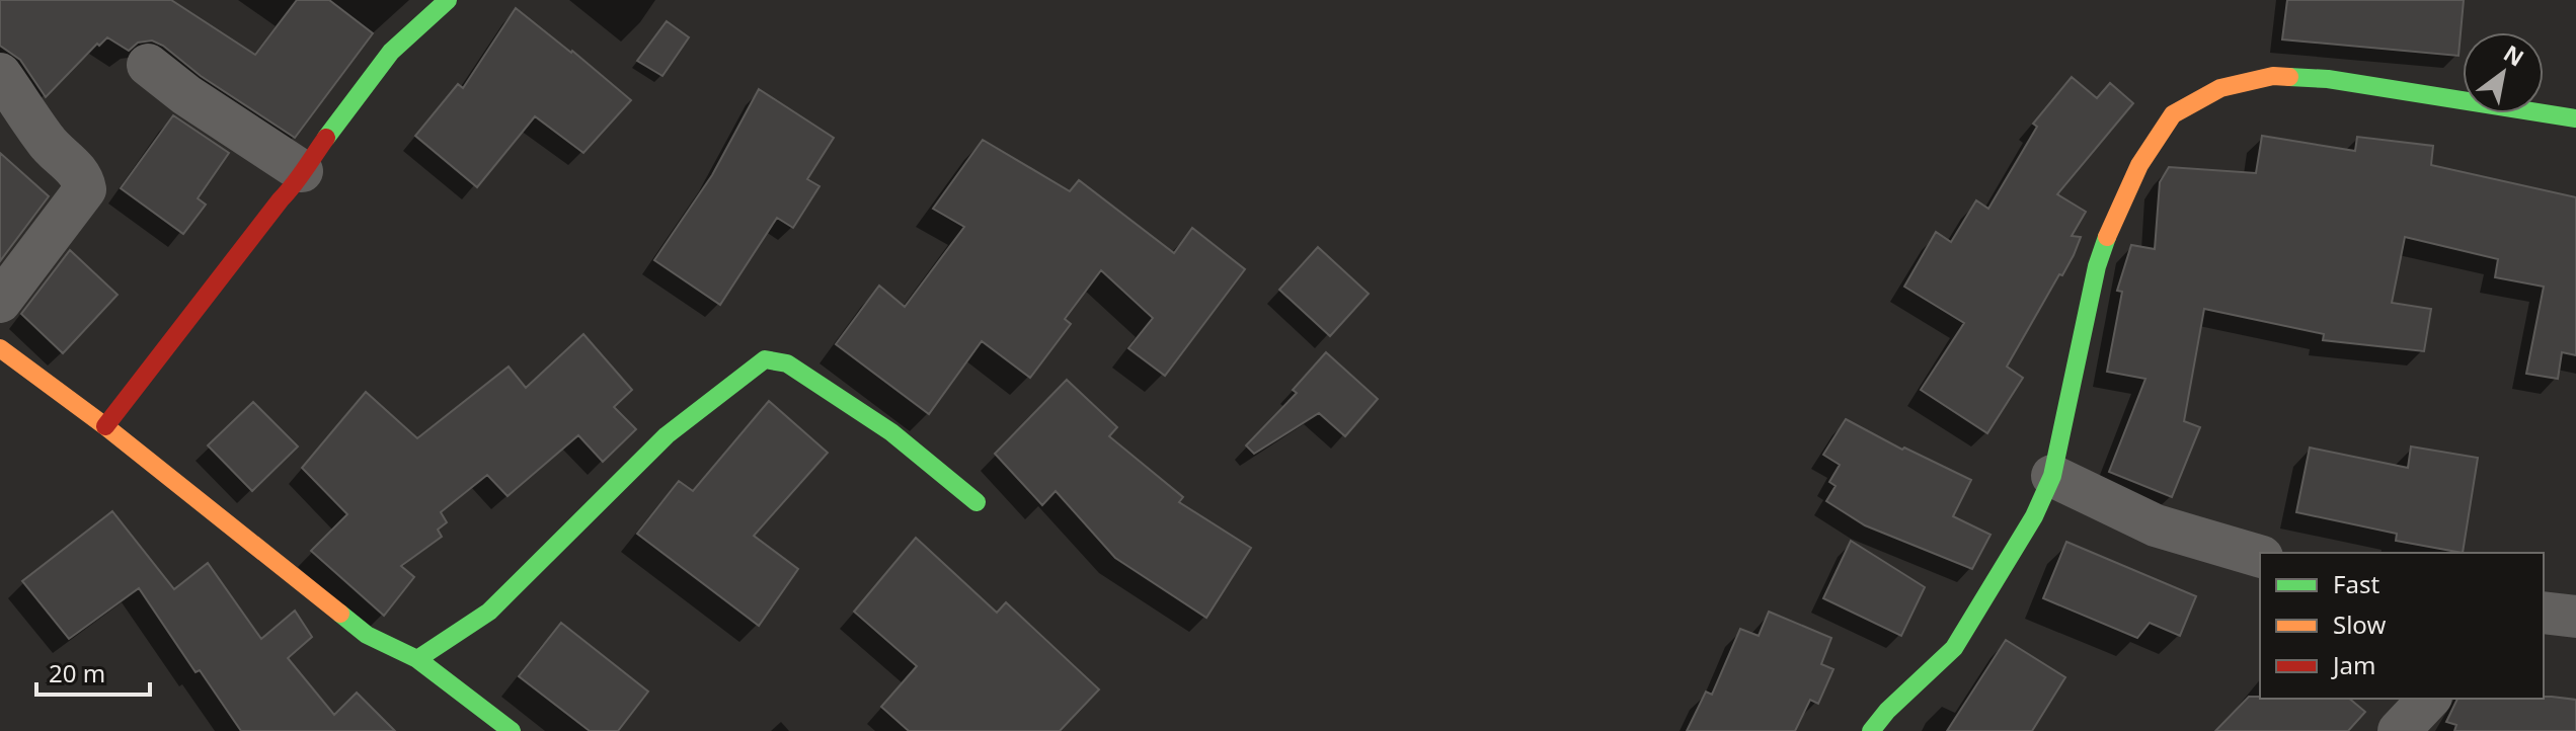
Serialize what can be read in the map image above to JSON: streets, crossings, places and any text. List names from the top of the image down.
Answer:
{
  "legend": ["Fast", "Slow", "Jam"],
  "scale_bar": "20 m",
  "north": "top right"
}
